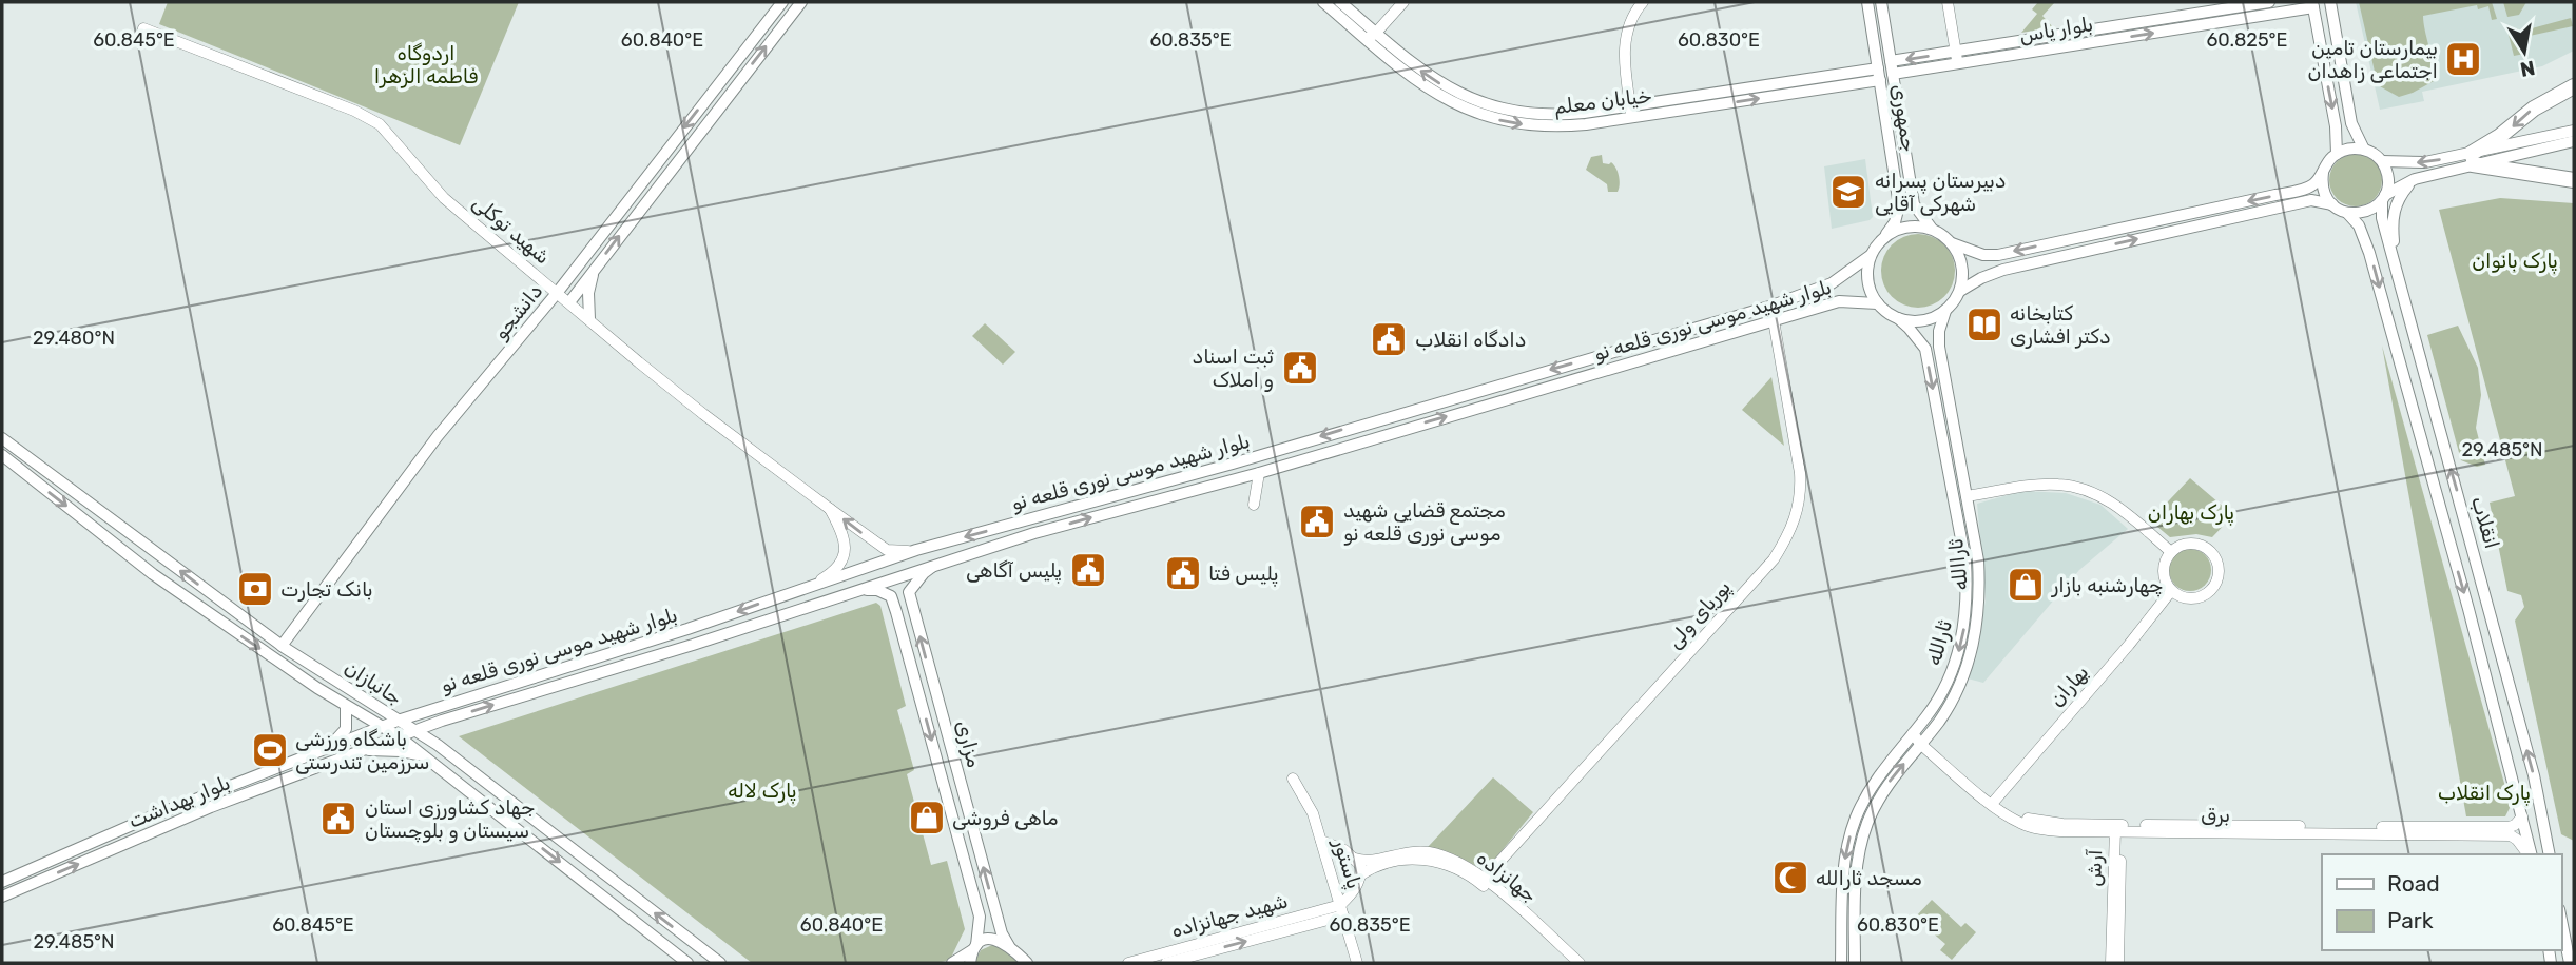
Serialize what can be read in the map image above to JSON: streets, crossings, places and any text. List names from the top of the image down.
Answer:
{
  "streets": {
    "main road": [
      "بلوار یاس",
      "خیابان معلم",
      "جمهوری",
      "دانشجو",
      "بلوار شهید موسی نوری قلعه نو",
      "انقلاب",
      "ثاراالله",
      "ثارالله",
      "جانبازان",
      "مزاری",
      "بلوار بهداشت"
    ],
    "street": [
      "شهید توکلی",
      "پوریای ولی",
      "بهاران",
      "برق",
      "پاستور",
      "آرش",
      "جهانزاده",
      "شهید جهانزاده"
    ]
  },
  "crossings": [
    ["بلوار یاس", "جمهوری"],
    ["خیابان معلم", "جمهوری"],
    ["جمهوری", "بلوار شهید موسی نوری قلعه نو"],
    ["جمهوری", "ثاراالله"],
    ["جمهوری", "ثارالله"],
    ["شهید توکلی", "دانشجو"],
    ["شهید توکلی", "بلوار شهید موسی نوری قلعه نو"],
    ["دانشجو", "جانبازان"],
    ["بلوار شهید موسی نوری قلعه نو", "ثاراالله"],
    ["بلوار شهید موسی نوری قلعه نو", "پوریای ولی"],
    ["بلوار شهید موسی نوری قلعه نو", "ثارالله"],
    ["بلوار شهید موسی نوری قلعه نو", "جانبازان"],
    ["بلوار شهید موسی نوری قلعه نو", "بلوار بهداشت"],
    ["انقلاب", "برق"],
    ["ثاراالله", "ثارالله"],
    ["ثاراالله", "برق"],
    ["پوریای ولی", "جهانزاده"],
    ["ثارالله", "برق"],
    ["جانبازان", "بلوار بهداشت"],
    ["بهاران", "برق"],
    ["برق", "آرش"],
    ["پاستور", "شهید جهانزاده"]
  ],
  "one_way": ["ثارالله"],
  "parks": [
    "اردوگاه فاطمه الزهرا",
    "پارک بانوان",
    "پارک بهاران",
    "پارک لاله",
    "پارک انقلاب"
  ],
  "places": {
    "hospital": ["بیمارستان تامین اجتماعی زاهدان"],
    "school or university": ["دبیرستان پسرانه شهرکی آقایی"],
    "library": ["کتابخانه دکتر افشاری"],
    "public building": [
      "دادگاه انقلاب",
      "ثبت اسناد و املاک",
      "مجتمع قضایی شهید موسی نوری قلعه نو",
      "پلیس آگاهی",
      "پلیس فتا",
      "جهاد کشاورزی استان سیستان و بلوچستان"
    ],
    "shop": ["چهارشنبه بازار", "ماهی فروشی"],
    "bank": ["بانک تجارت"],
    "sports": ["باشگاه ورزشی سرزمین تندرستی"],
    "mosque": ["مسجد ثارالله"]
  },
  "legend": ["Road", "Park"],
  "north": "bottom",
  "coordinates": [
    "60.845°E",
    "60.840°E",
    "60.835°E",
    "60.830°E",
    "60.825°E",
    "29.480°N",
    "29.485°N"
  ]
}
